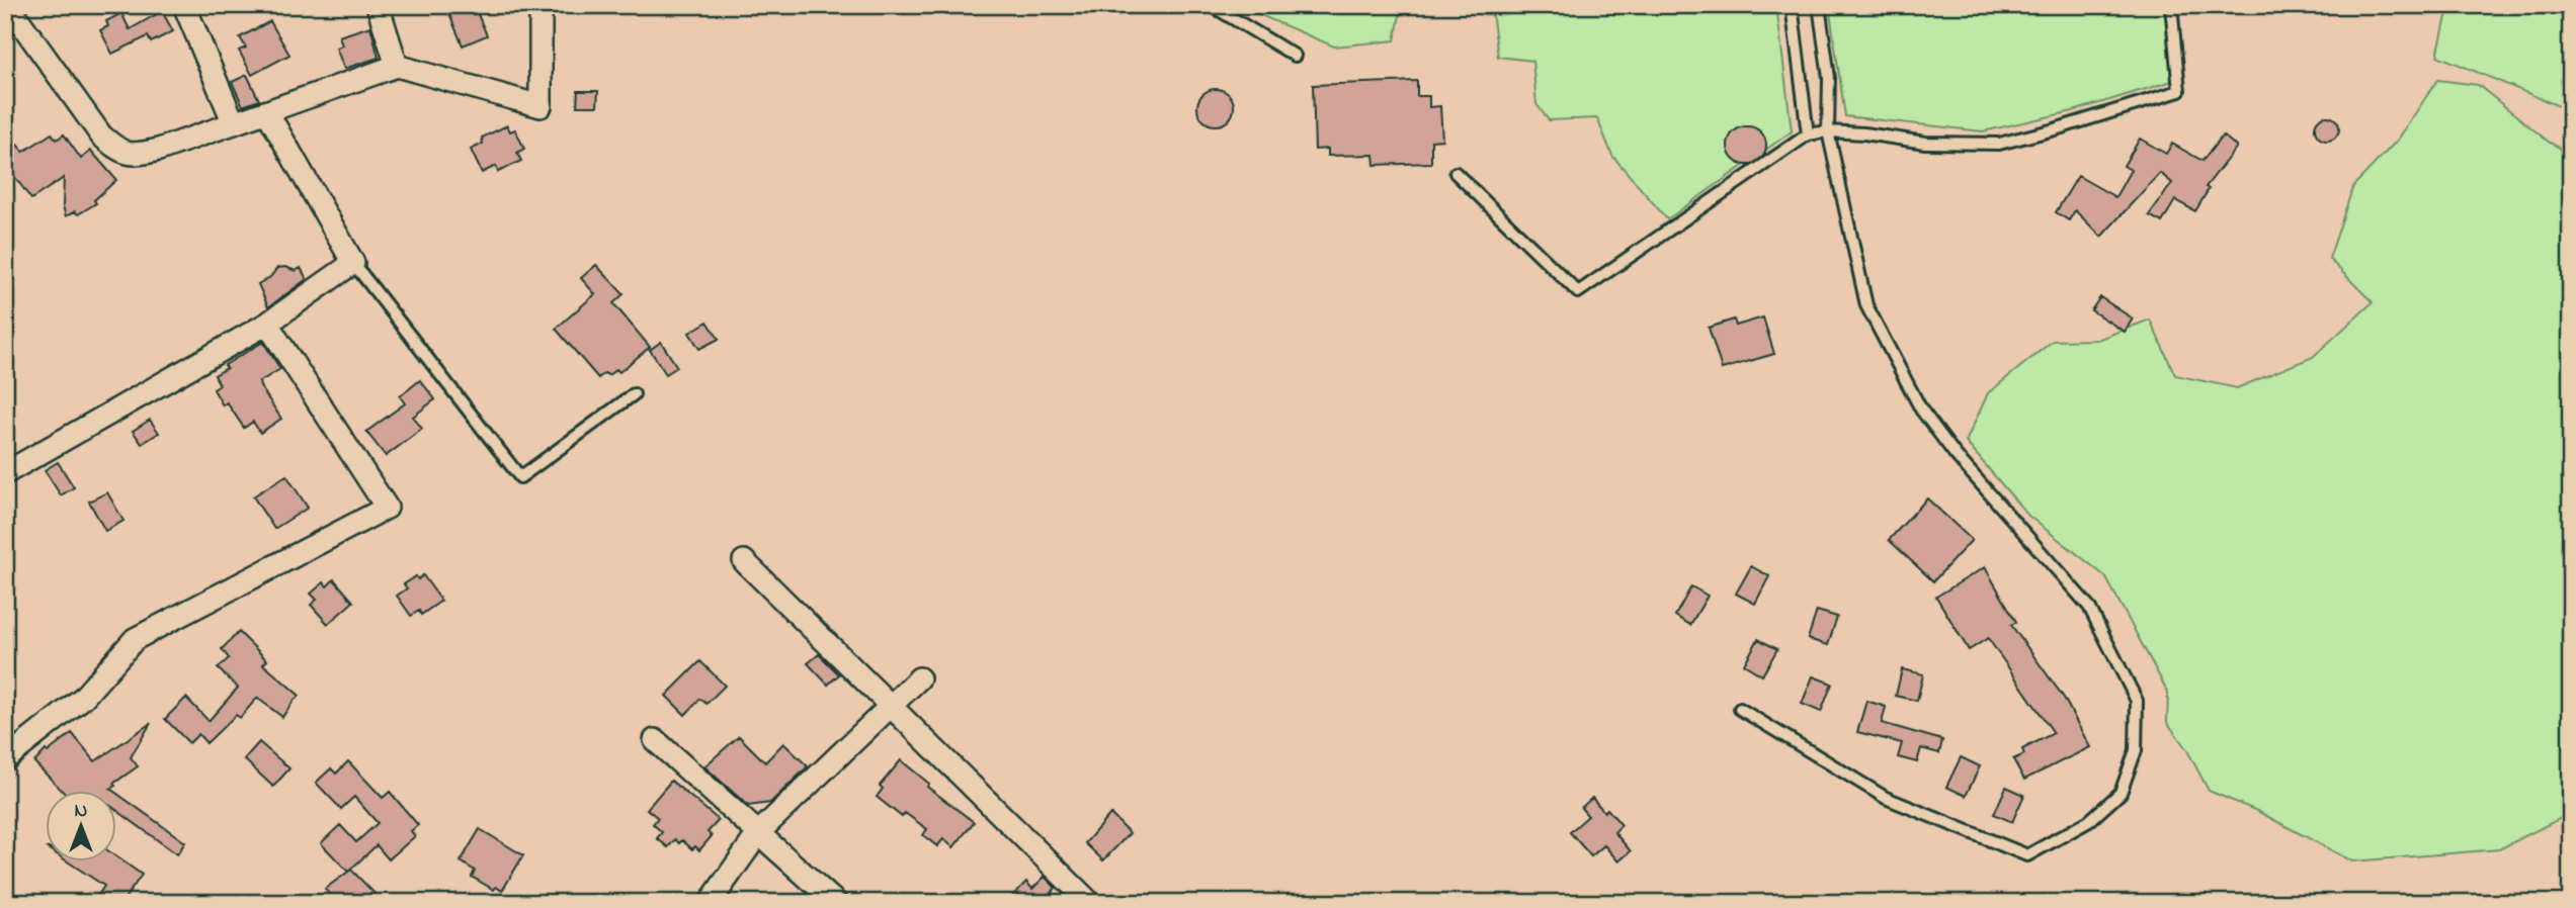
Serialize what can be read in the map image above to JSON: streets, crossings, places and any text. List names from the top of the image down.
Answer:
{
  "north": "top"
}
